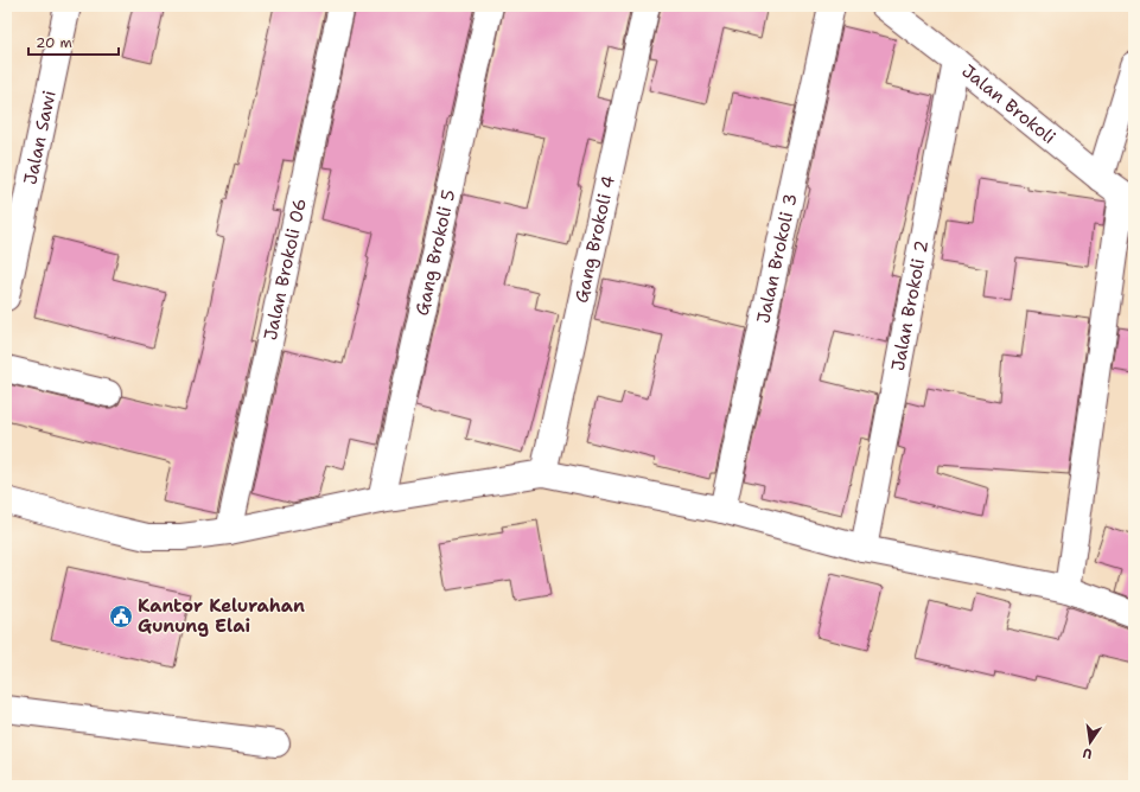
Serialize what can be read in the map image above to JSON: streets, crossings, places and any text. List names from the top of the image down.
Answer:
{
  "streets": {
    "street": [
      "Jalan Brokoli",
      "Jalan Sawi",
      "Gang Brokoli 4",
      "Gang Brokoli 5",
      "Jalan Brokoli 3",
      "Jalan Brokoli 06",
      "Jalan Brokoli 2"
    ]
  },
  "crossings": [
    ["Jalan Brokoli", "Jalan Brokoli 2"]
  ],
  "places": {
    "public building": ["Kantor Kelurahan Gunung Elai"]
  },
  "scale_bar": "20 m",
  "north": "bottom"
}
